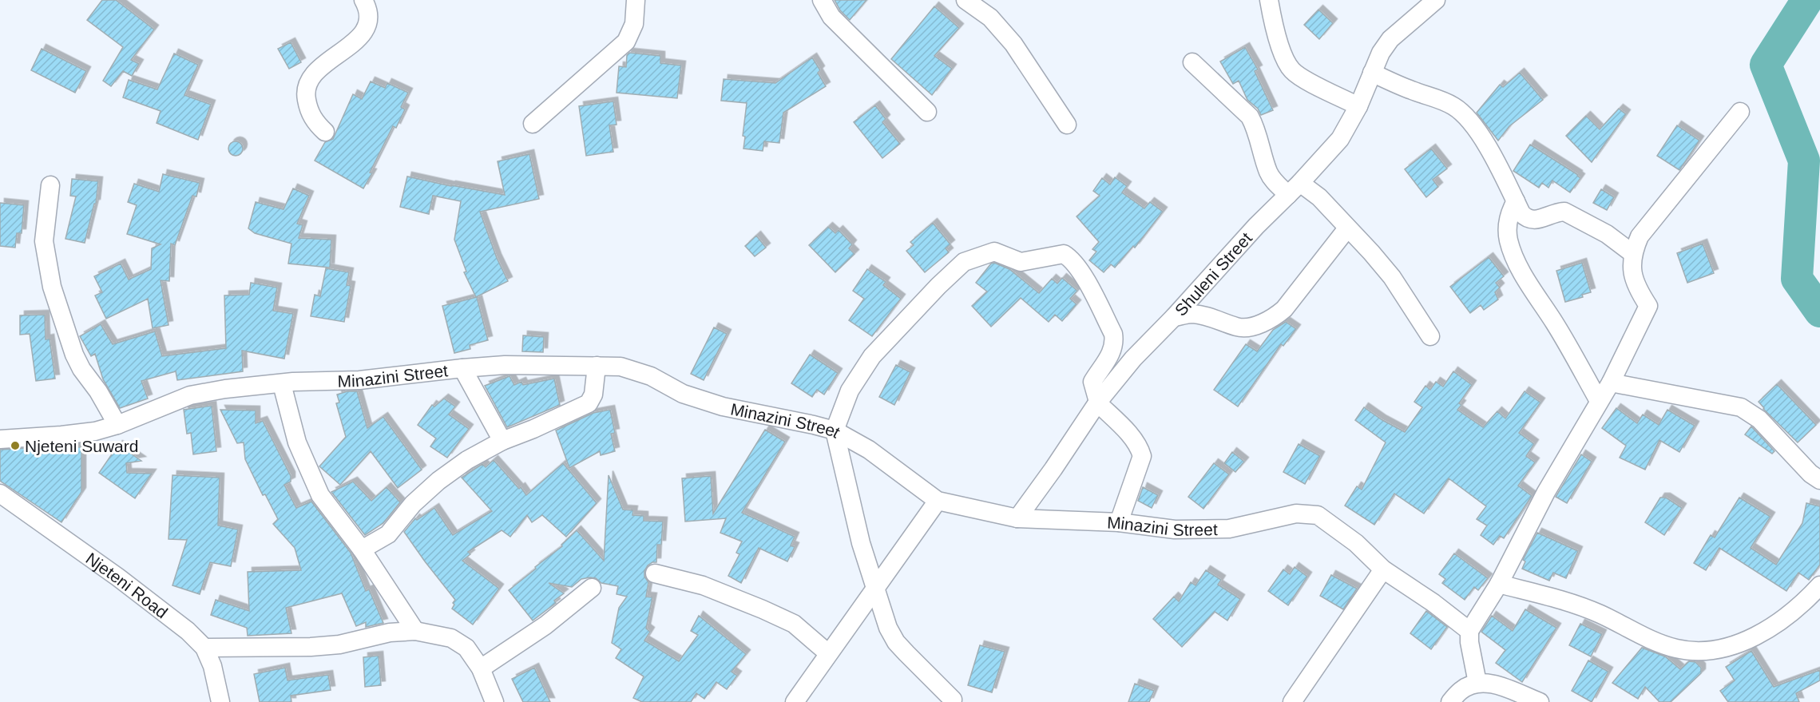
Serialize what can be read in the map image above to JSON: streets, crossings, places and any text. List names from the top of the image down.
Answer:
{
  "streets": {
    "street": ["Shuleni Street", "Minazini Street", "Njeteni Road"]
  },
  "crossings": [
    ["Shuleni Street", "Minazini Street"]
  ],
  "places": ["Njeteni Suward"]
}
